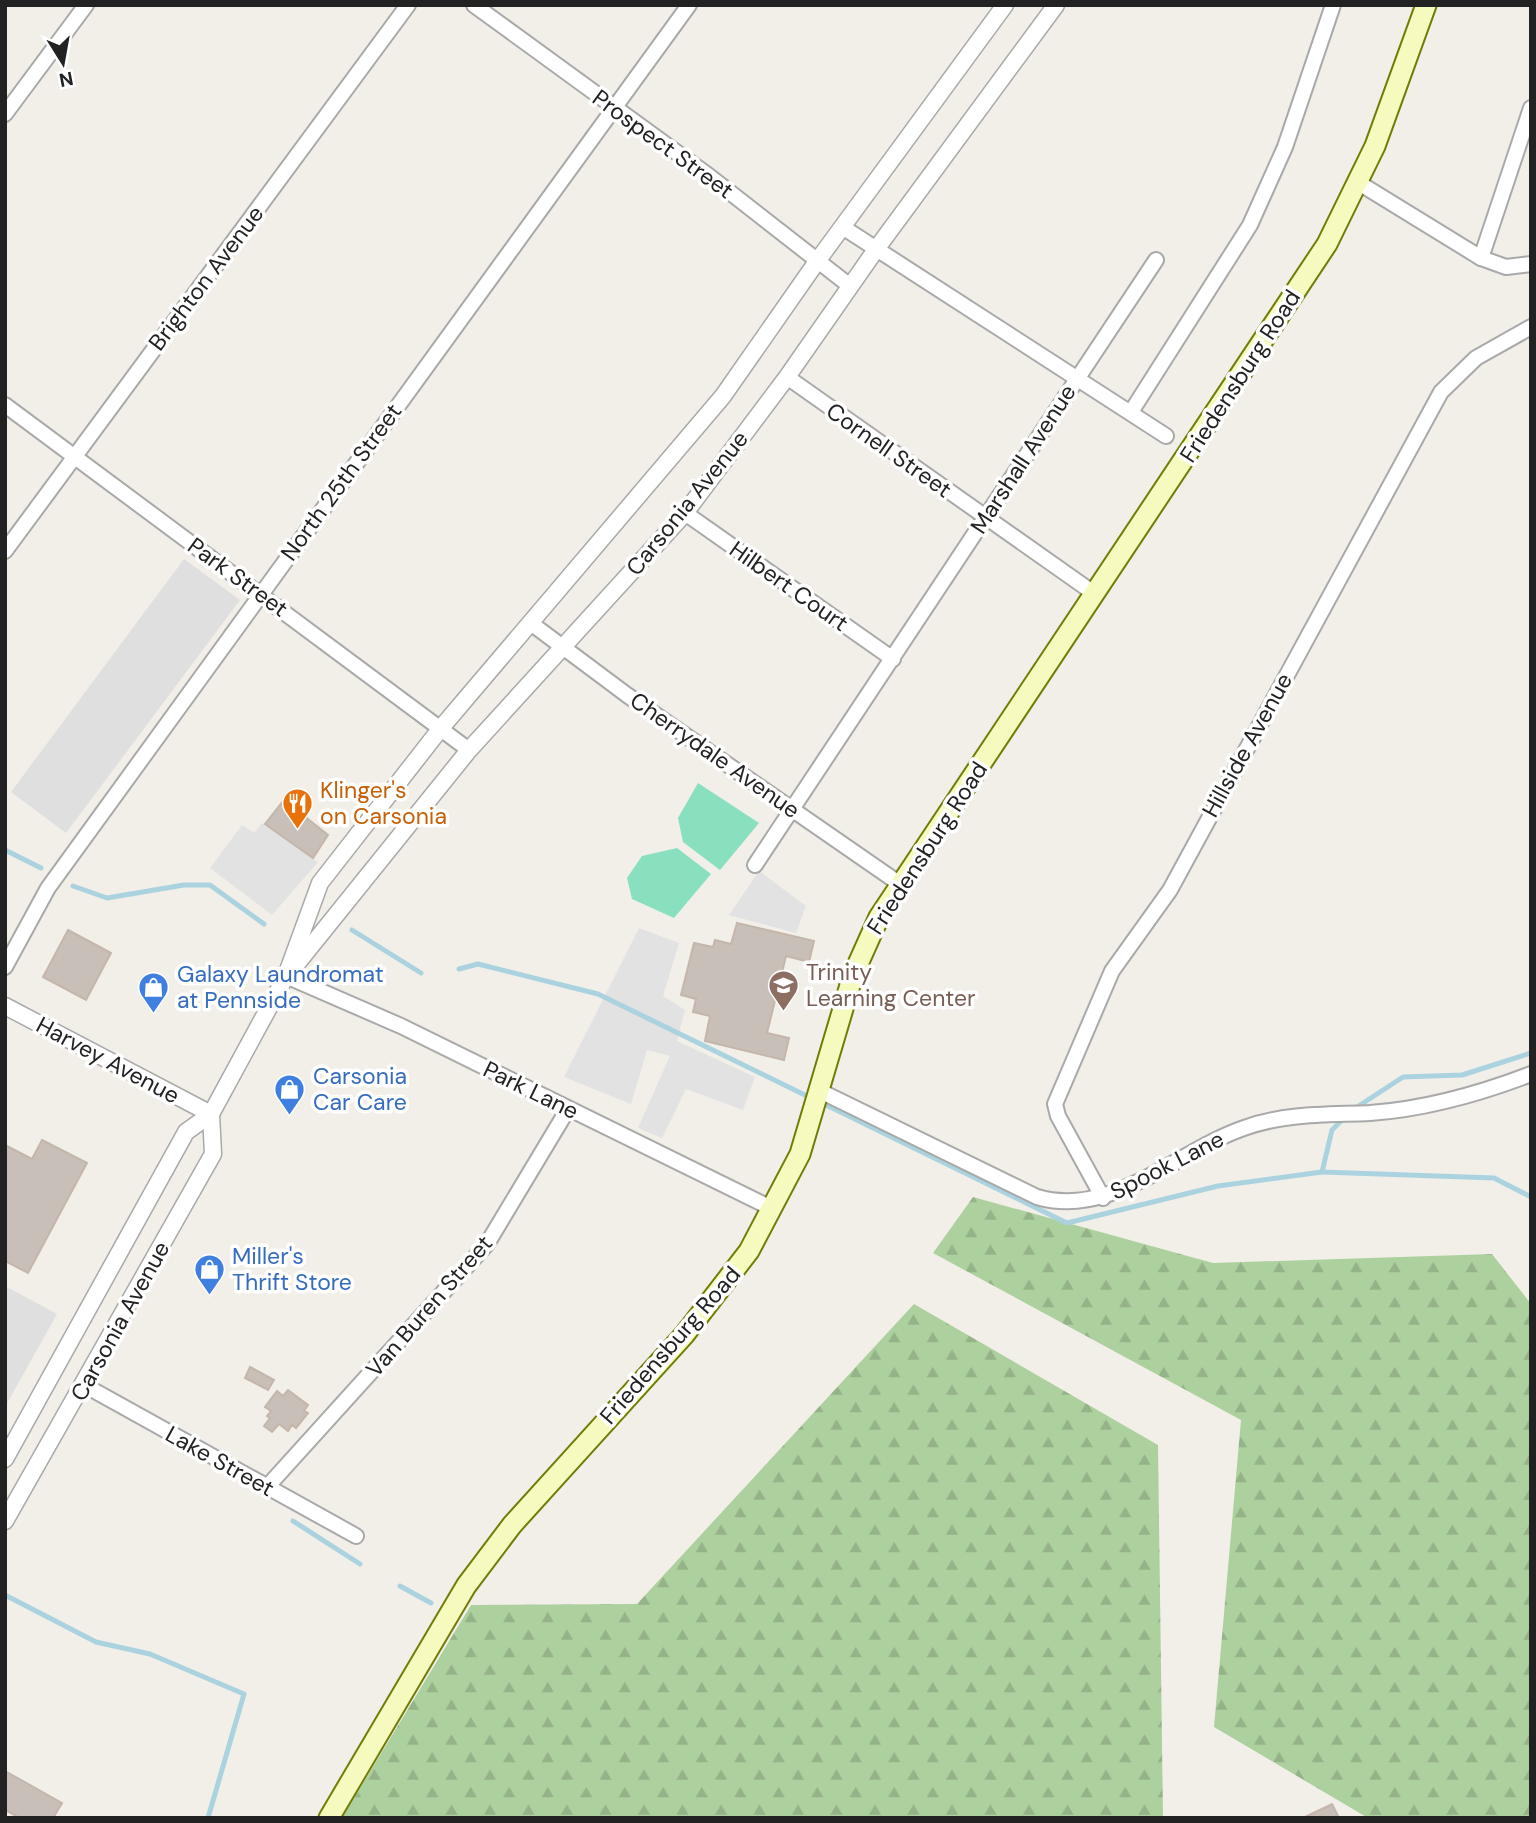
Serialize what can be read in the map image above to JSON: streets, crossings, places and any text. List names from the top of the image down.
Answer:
{
  "streets": {
    "main road": ["Friedensburg Road"],
    "street": [
      "Prospect Street",
      "Brighton Avenue",
      "Cornell Street",
      "Marshall Avenue",
      "North 25th Street",
      "Carsonia Avenue",
      "Park Street",
      "Hilbert Court",
      "Hillside Avenue",
      "Cherrydale Avenue",
      "Harvey Avenue",
      "Park Lane",
      "Spook Lane",
      "Van Buren Street",
      "Lake Street"
    ]
  },
  "crossings": [
    ["Prospect Street", "North 25th Street"],
    ["Prospect Street", "Carsonia Avenue"],
    ["Brighton Avenue", "Park Street"],
    ["Friedensburg Road", "Cornell Street"],
    ["Friedensburg Road", "Cherrydale Avenue"],
    ["Friedensburg Road", "Park Lane"],
    ["Friedensburg Road", "Spook Lane"],
    ["Cornell Street", "Marshall Avenue"],
    ["Cornell Street", "Carsonia Avenue"],
    ["Marshall Avenue", "Hilbert Court"],
    ["Marshall Avenue", "Cherrydale Avenue"],
    ["North 25th Street", "Park Street"],
    ["Carsonia Avenue", "Park Street"],
    ["Carsonia Avenue", "Hilbert Court"],
    ["Carsonia Avenue", "Cherrydale Avenue"],
    ["Carsonia Avenue", "Harvey Avenue"],
    ["Carsonia Avenue", "Park Lane"],
    ["Carsonia Avenue", "Lake Street"],
    ["Hillside Avenue", "Spook Lane"],
    ["Park Lane", "Van Buren Street"],
    ["Van Buren Street", "Lake Street"]
  ],
  "places": {
    "restaurant": ["Klinger's on Carsonia"],
    "school or university": ["Trinity Learning Center"],
    "shop": ["Galaxy Laundromat at Pennside", "Carsonia Car Care", "Miller's Thrift Store"]
  },
  "north": "bottom"
}
